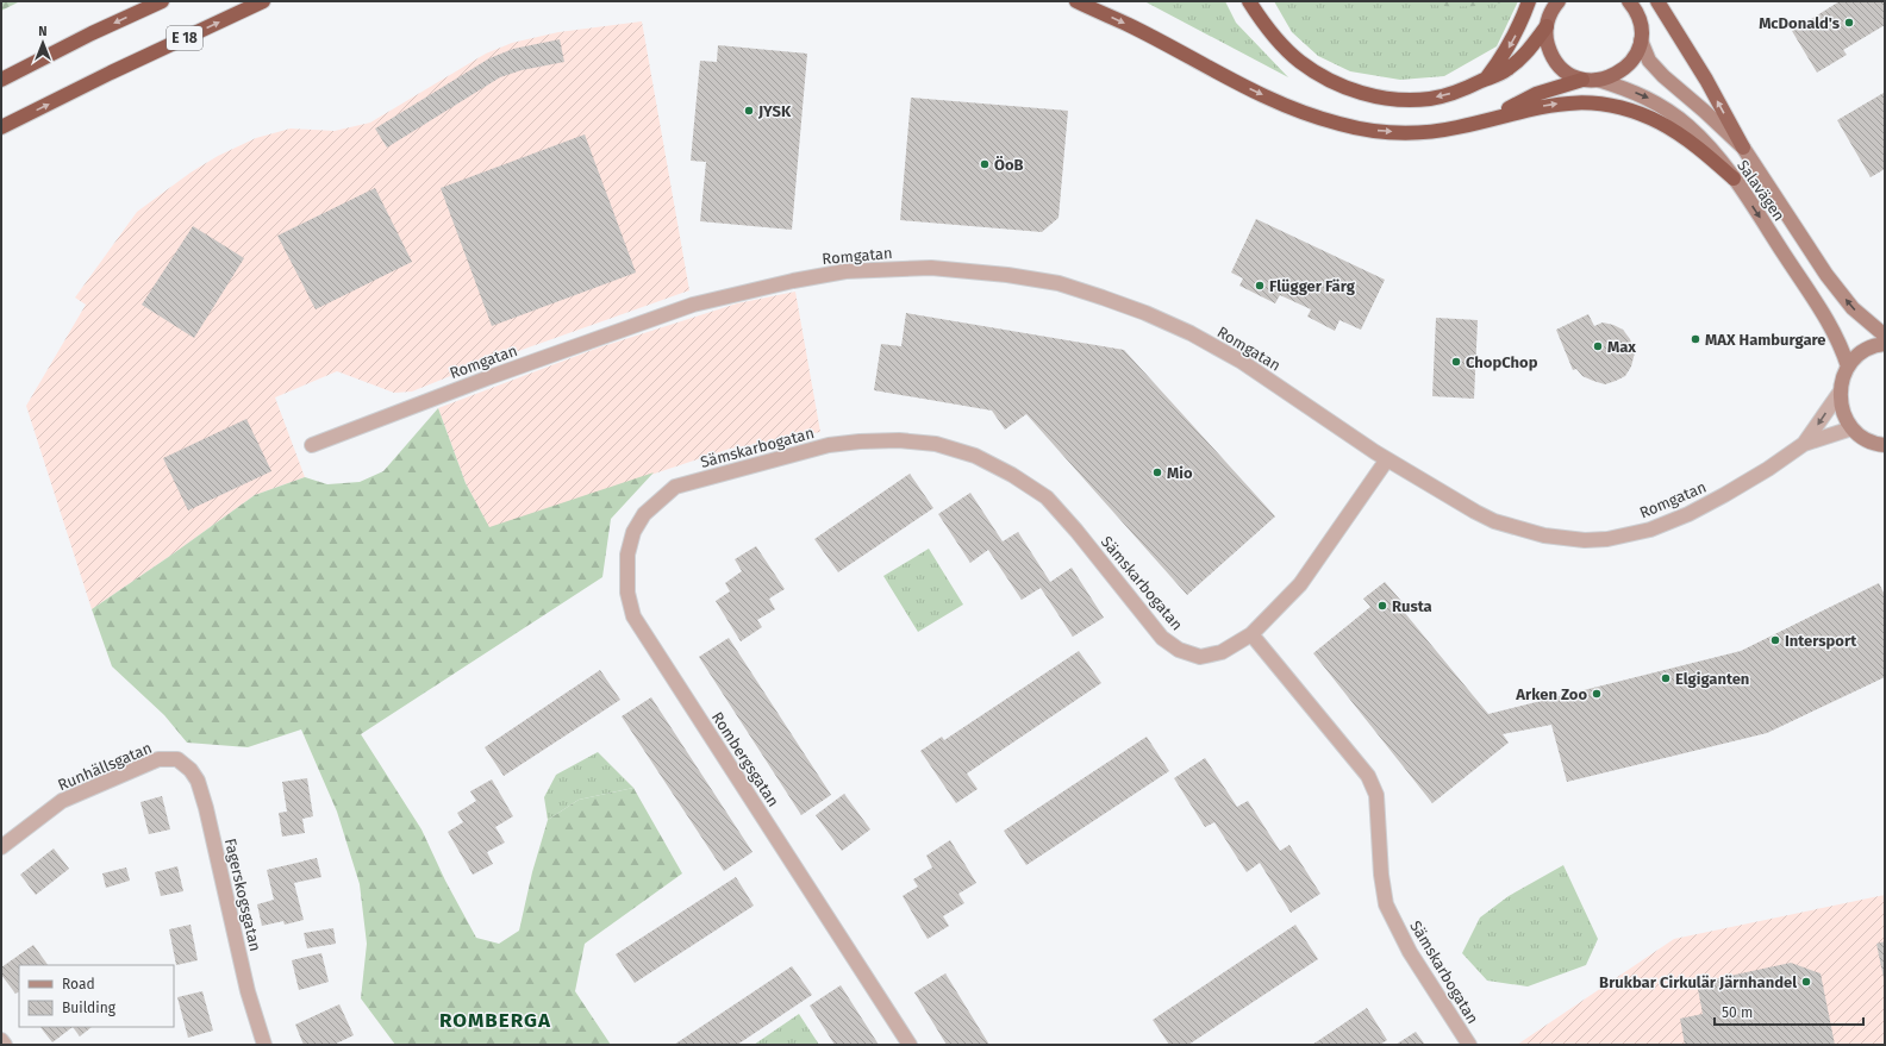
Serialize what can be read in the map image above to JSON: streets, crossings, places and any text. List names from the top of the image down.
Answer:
{
  "streets": {
    "highway": ["E 18"],
    "main road": ["Salavägen"],
    "street": [
      "Romgatan",
      "Sämskarbogatan",
      "Rombergsgatan",
      "Runhällsgatan",
      "Fagerskogsgatan"
    ]
  },
  "crossings": [
    ["Sämskarbogatan", "Rombergsgatan"],
    ["Runhällsgatan", "Fagerskogsgatan"]
  ],
  "districts": ["ROMBERGA"],
  "places": [
    "McDonald's",
    "JYSK",
    "ÖoB",
    "Flügger Färg",
    "MAX Hamburgare",
    "Max",
    "ChopChop",
    "Mio",
    "Rusta",
    "Intersport",
    "Elgiganten",
    "Arken Zoo",
    "Brukbar Cirkulär Järnhandel"
  ],
  "legend": ["Road", "Building"],
  "scale_bar": "50 m",
  "north": "top"
}
